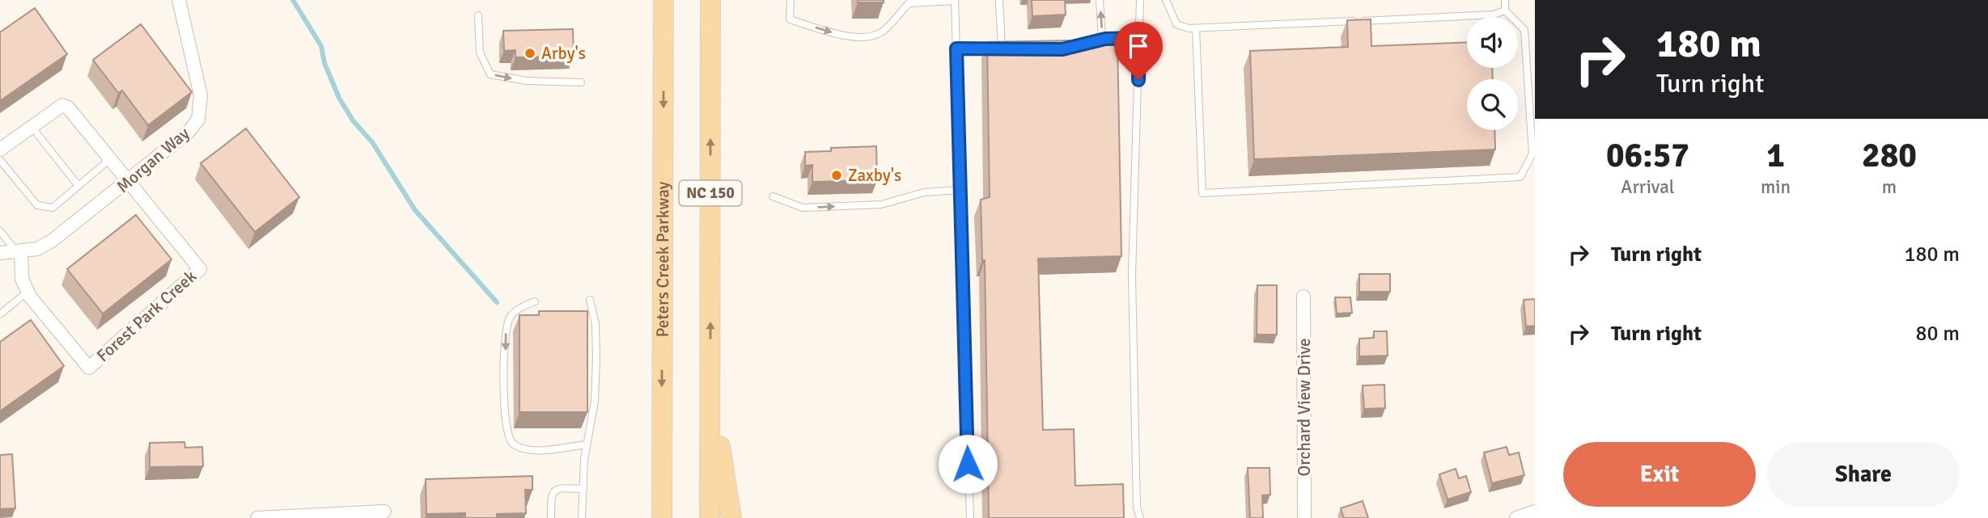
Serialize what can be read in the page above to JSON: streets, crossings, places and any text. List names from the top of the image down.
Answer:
{
  "streets": {
    "main road": ["NC 150", "Peters Creek Parkway"],
    "street": ["Morgan Way", "Forest Park Creek", "Orchard View Drive"]
  },
  "crossings": [
    ["Morgan Way", "Forest Park Creek"]
  ],
  "places": ["Arby's", "Zaxby's"],
  "page": {
    "turn": ["180 m", "Turn right"],
    "eta": [
      "06:57",
      "Arrival",
      "1",
      "min",
      "280",
      "m"
    ],
    "list": [
      {
        "name": "Turn right",
        "value": "180 m"
      },
      {
        "name": "Turn right",
        "value": "80 m"
      }
    ],
    "buttons": ["Exit", "Share"]
  }
}
